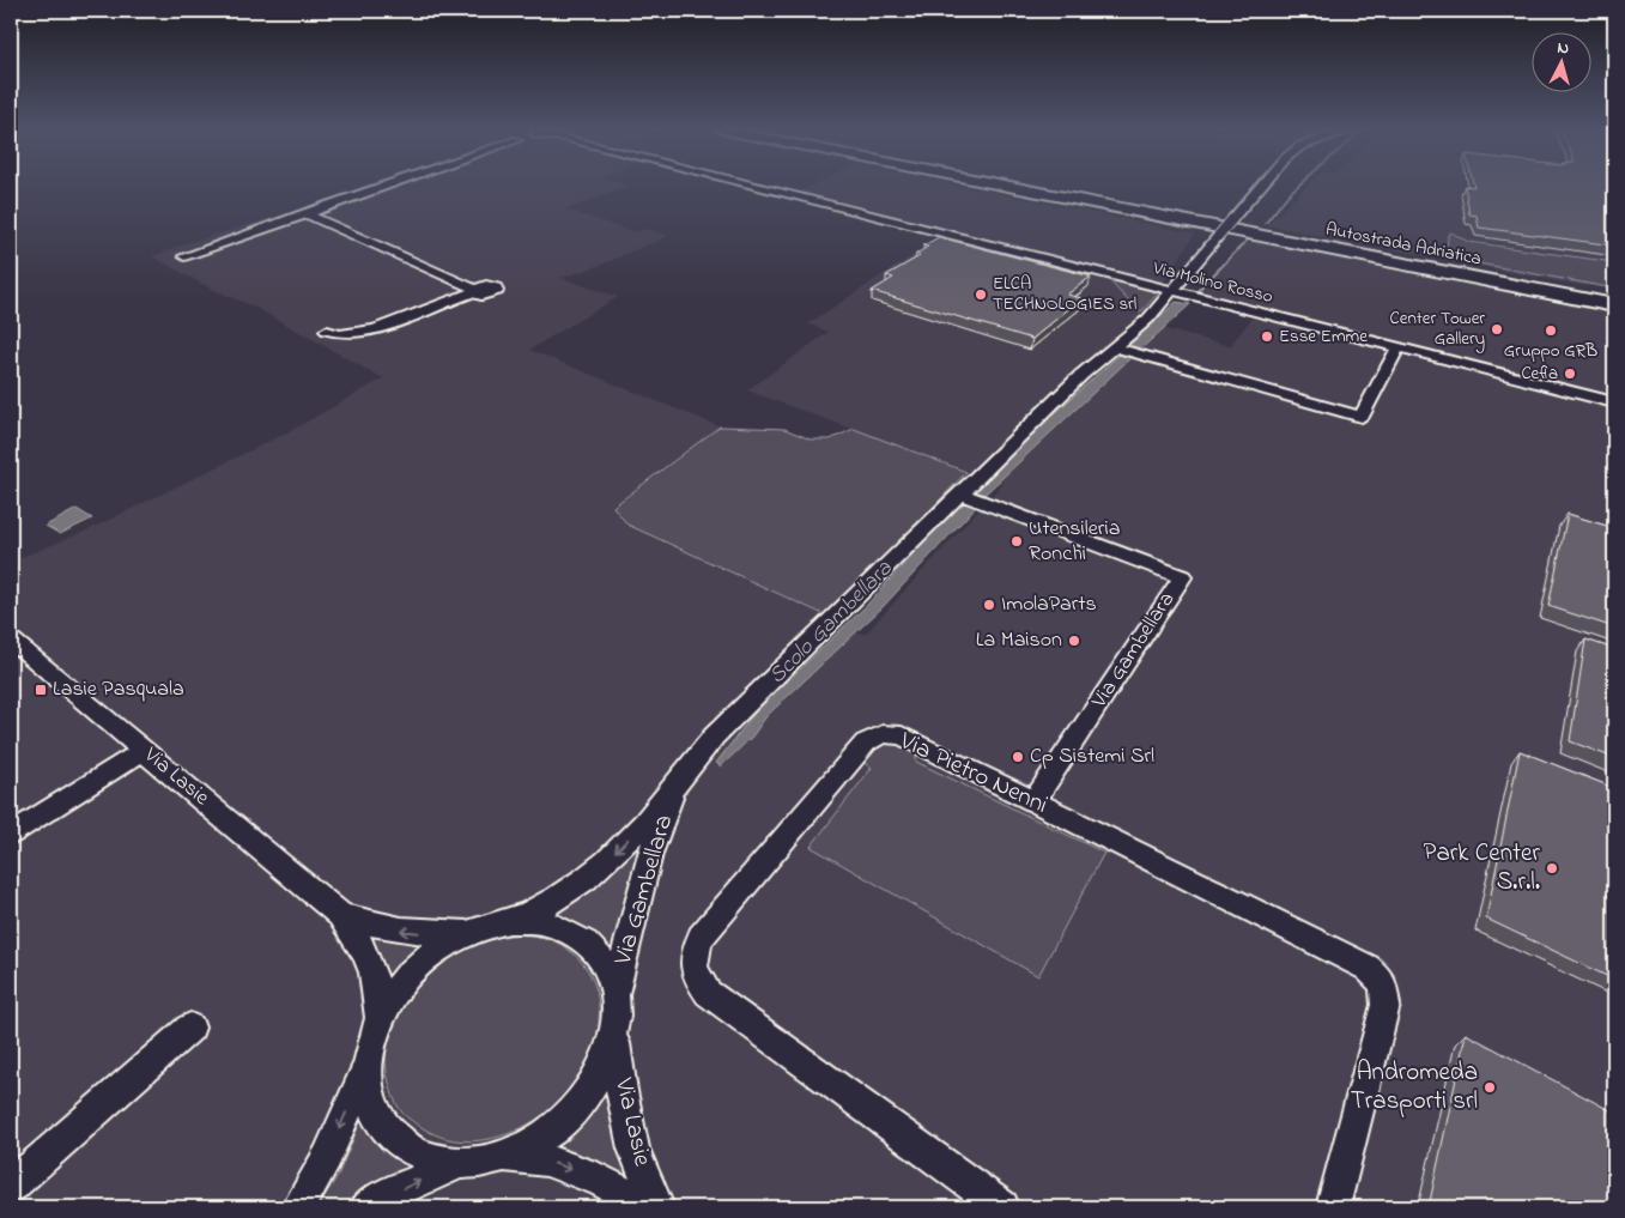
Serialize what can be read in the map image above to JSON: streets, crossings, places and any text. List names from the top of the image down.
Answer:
{
  "streets": {
    "highway": ["Autostrada Adriatica"],
    "street": [
      "Via Molino Rosso",
      "Via Gambellara",
      "Via Pietro Nenni",
      "Via Lasie"
    ]
  },
  "crossings": [
    ["Via Molino Rosso", "Via Gambellara"],
    ["Via Gambellara", "Via Pietro Nenni"],
    ["Via Gambellara", "Via Lasie"]
  ],
  "water": ["Scolo Gambellara"],
  "places": {
    "other": [
      "ELCA TECHNOLOGIES srl",
      "Center Tower Gallery",
      "Gruppo GRB",
      "Esse Emme",
      "Cefla",
      "Utensileria Ronchi",
      "ImolaParts",
      "La Maison",
      "Cp Sistemi Srl",
      "Park Center S.r.l.",
      "Andromeda Trasporti srl"
    ],
    "transit": ["Lasie Pasquala"]
  },
  "north": "top"
}
